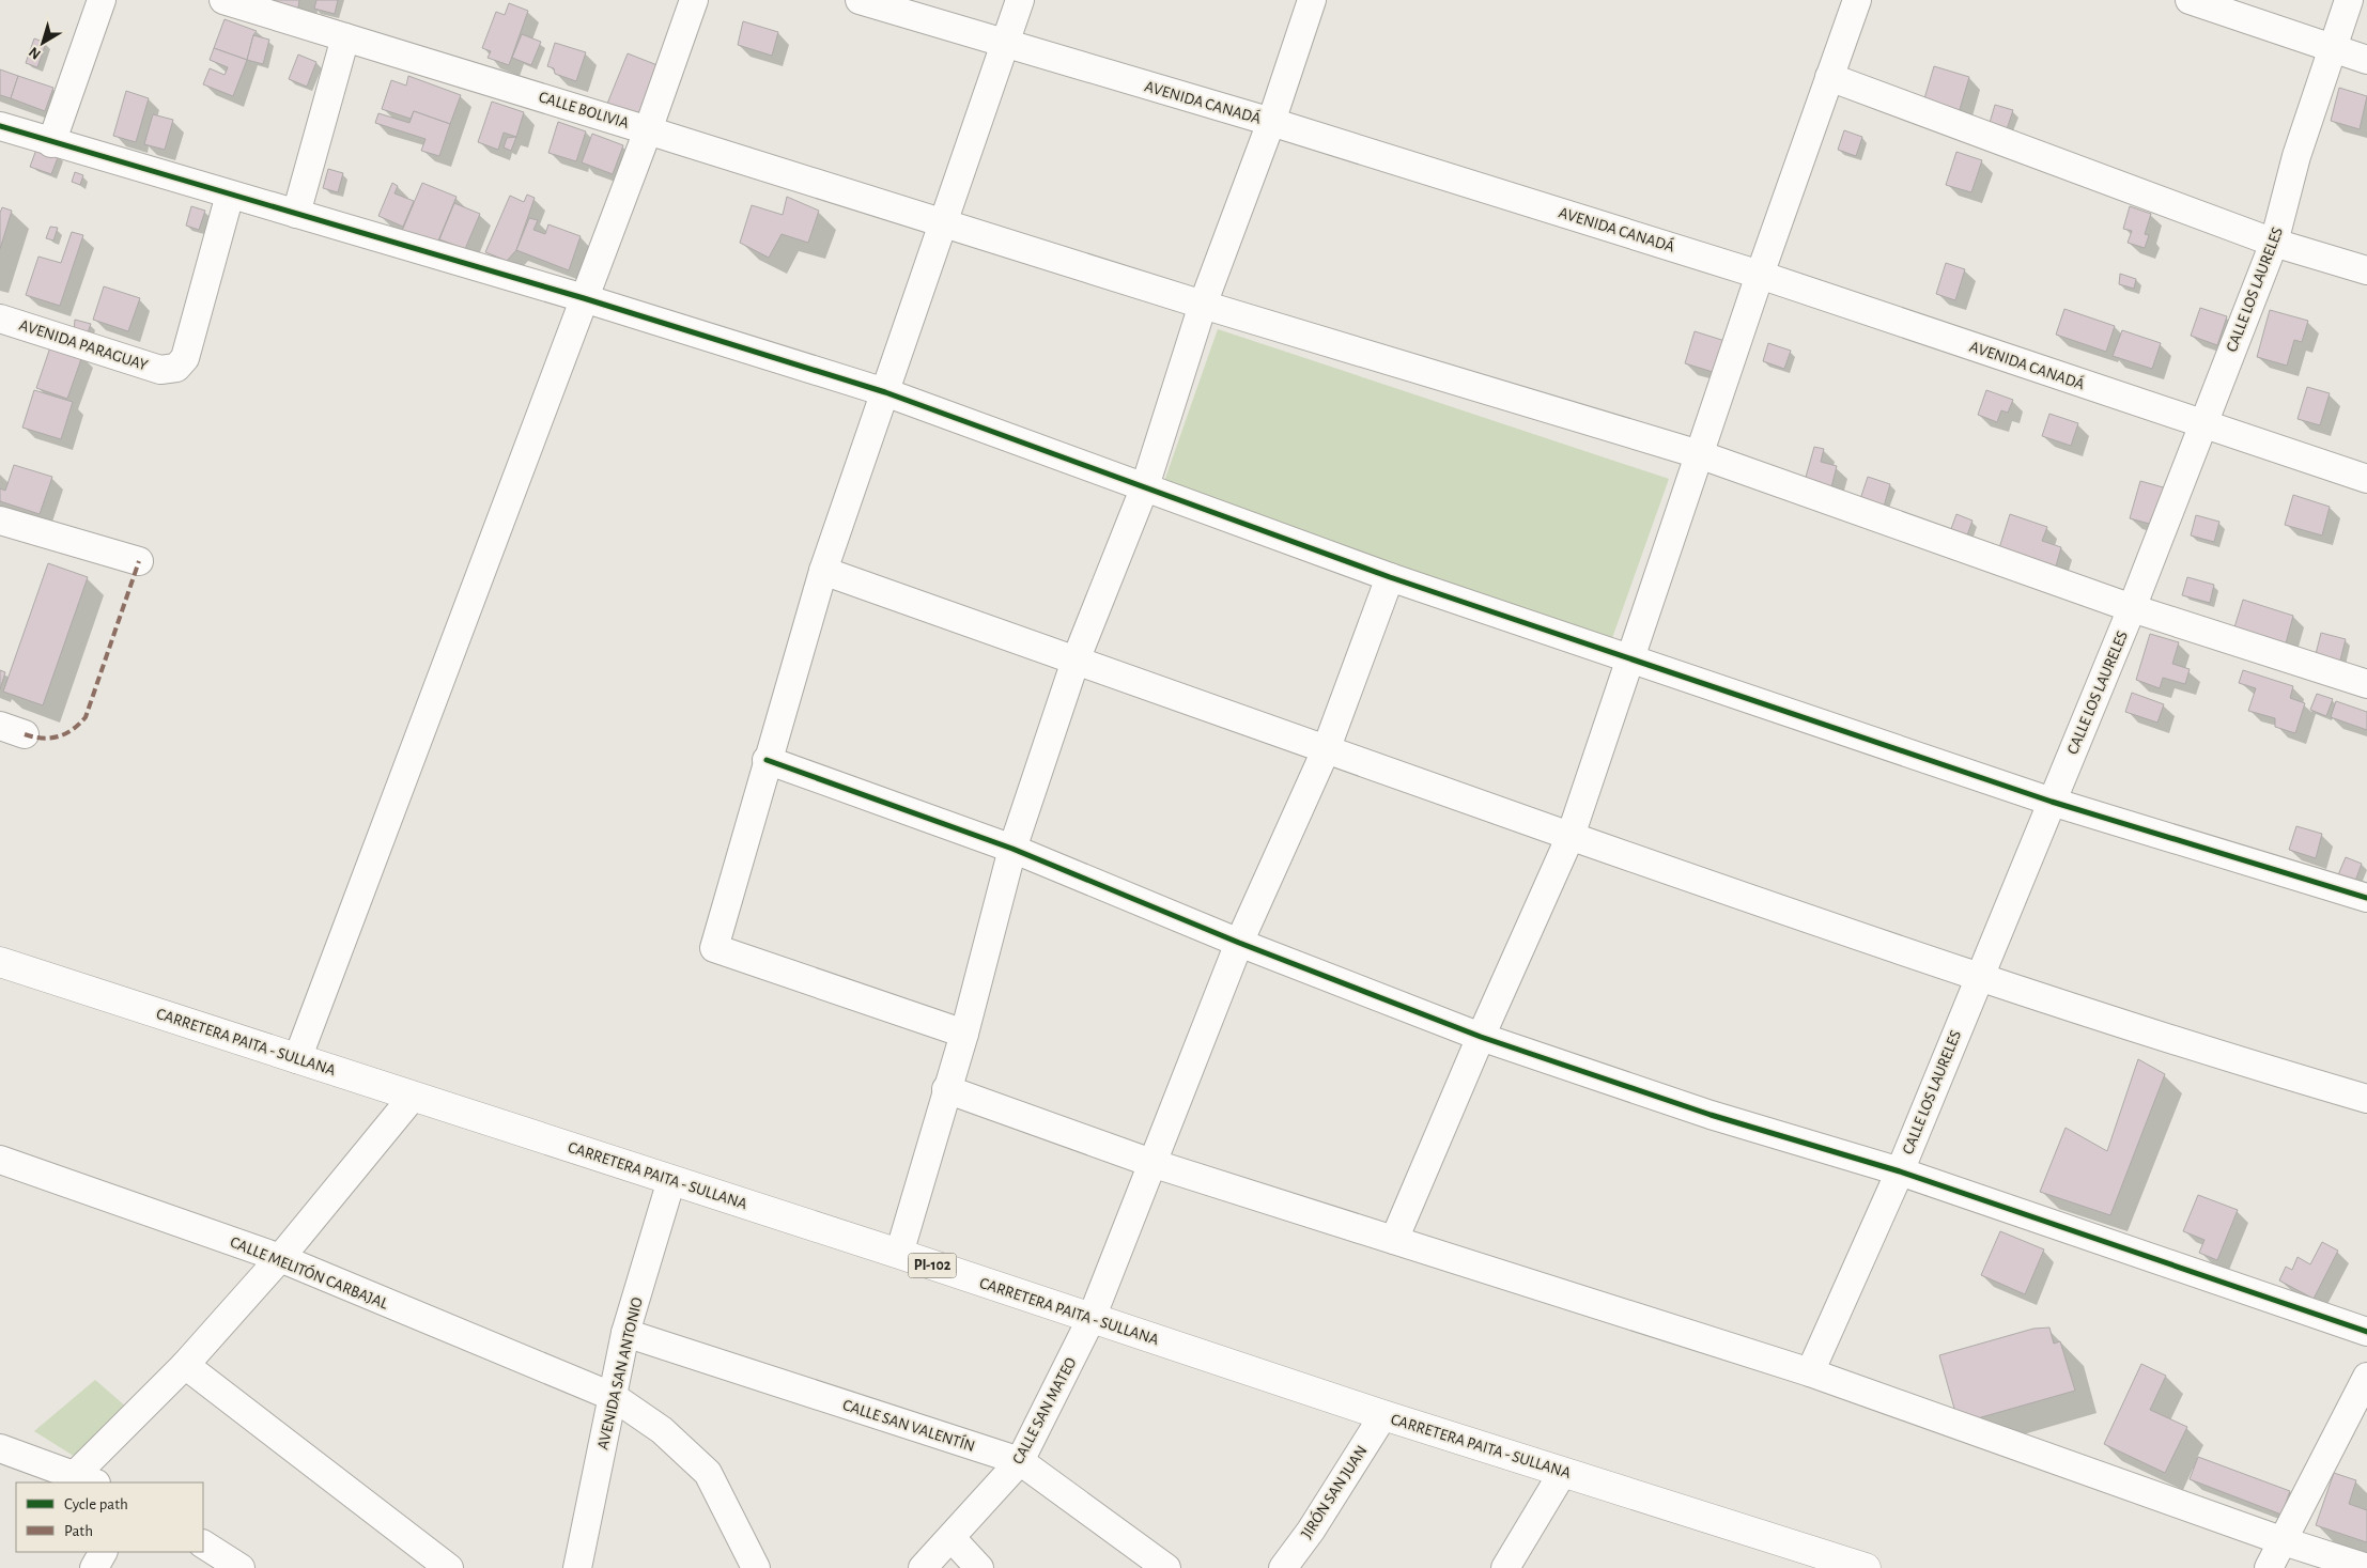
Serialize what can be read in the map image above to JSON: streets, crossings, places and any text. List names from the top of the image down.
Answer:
{
  "streets": {
    "main road": ["CARRETERA PAITA - SULLANA", "PI-102"],
    "street": [
      "AVENIDA CANADÁ",
      "CALLE BOLIVIA",
      "CALLE LOS LAURELES",
      "AVENIDA PARAGUAY",
      "CALLE MELITÓN CARBAJAL",
      "AVENIDA SAN ANTONIO",
      "CALLE SAN MATEO",
      "CALLE SAN VALENTÍN",
      "JIRÓN SAN JUAN"
    ]
  },
  "crossings": [
    ["AVENIDA CANADÁ", "CALLE LOS LAURELES"],
    ["CALLE BOLIVIA", "CALLE LOS LAURELES"],
    ["CARRETERA PAITA - SULLANA", "AVENIDA SAN ANTONIO"],
    ["CARRETERA PAITA - SULLANA", "CALLE SAN MATEO"],
    ["CARRETERA PAITA - SULLANA", "JIRÓN SAN JUAN"],
    ["CALLE MELITÓN CARBAJAL", "AVENIDA SAN ANTONIO"],
    ["AVENIDA SAN ANTONIO", "CALLE SAN VALENTÍN"],
    ["CALLE SAN MATEO", "CALLE SAN VALENTÍN"]
  ],
  "legend": ["Cycle path", "Path"],
  "north": "bottom left"
}
